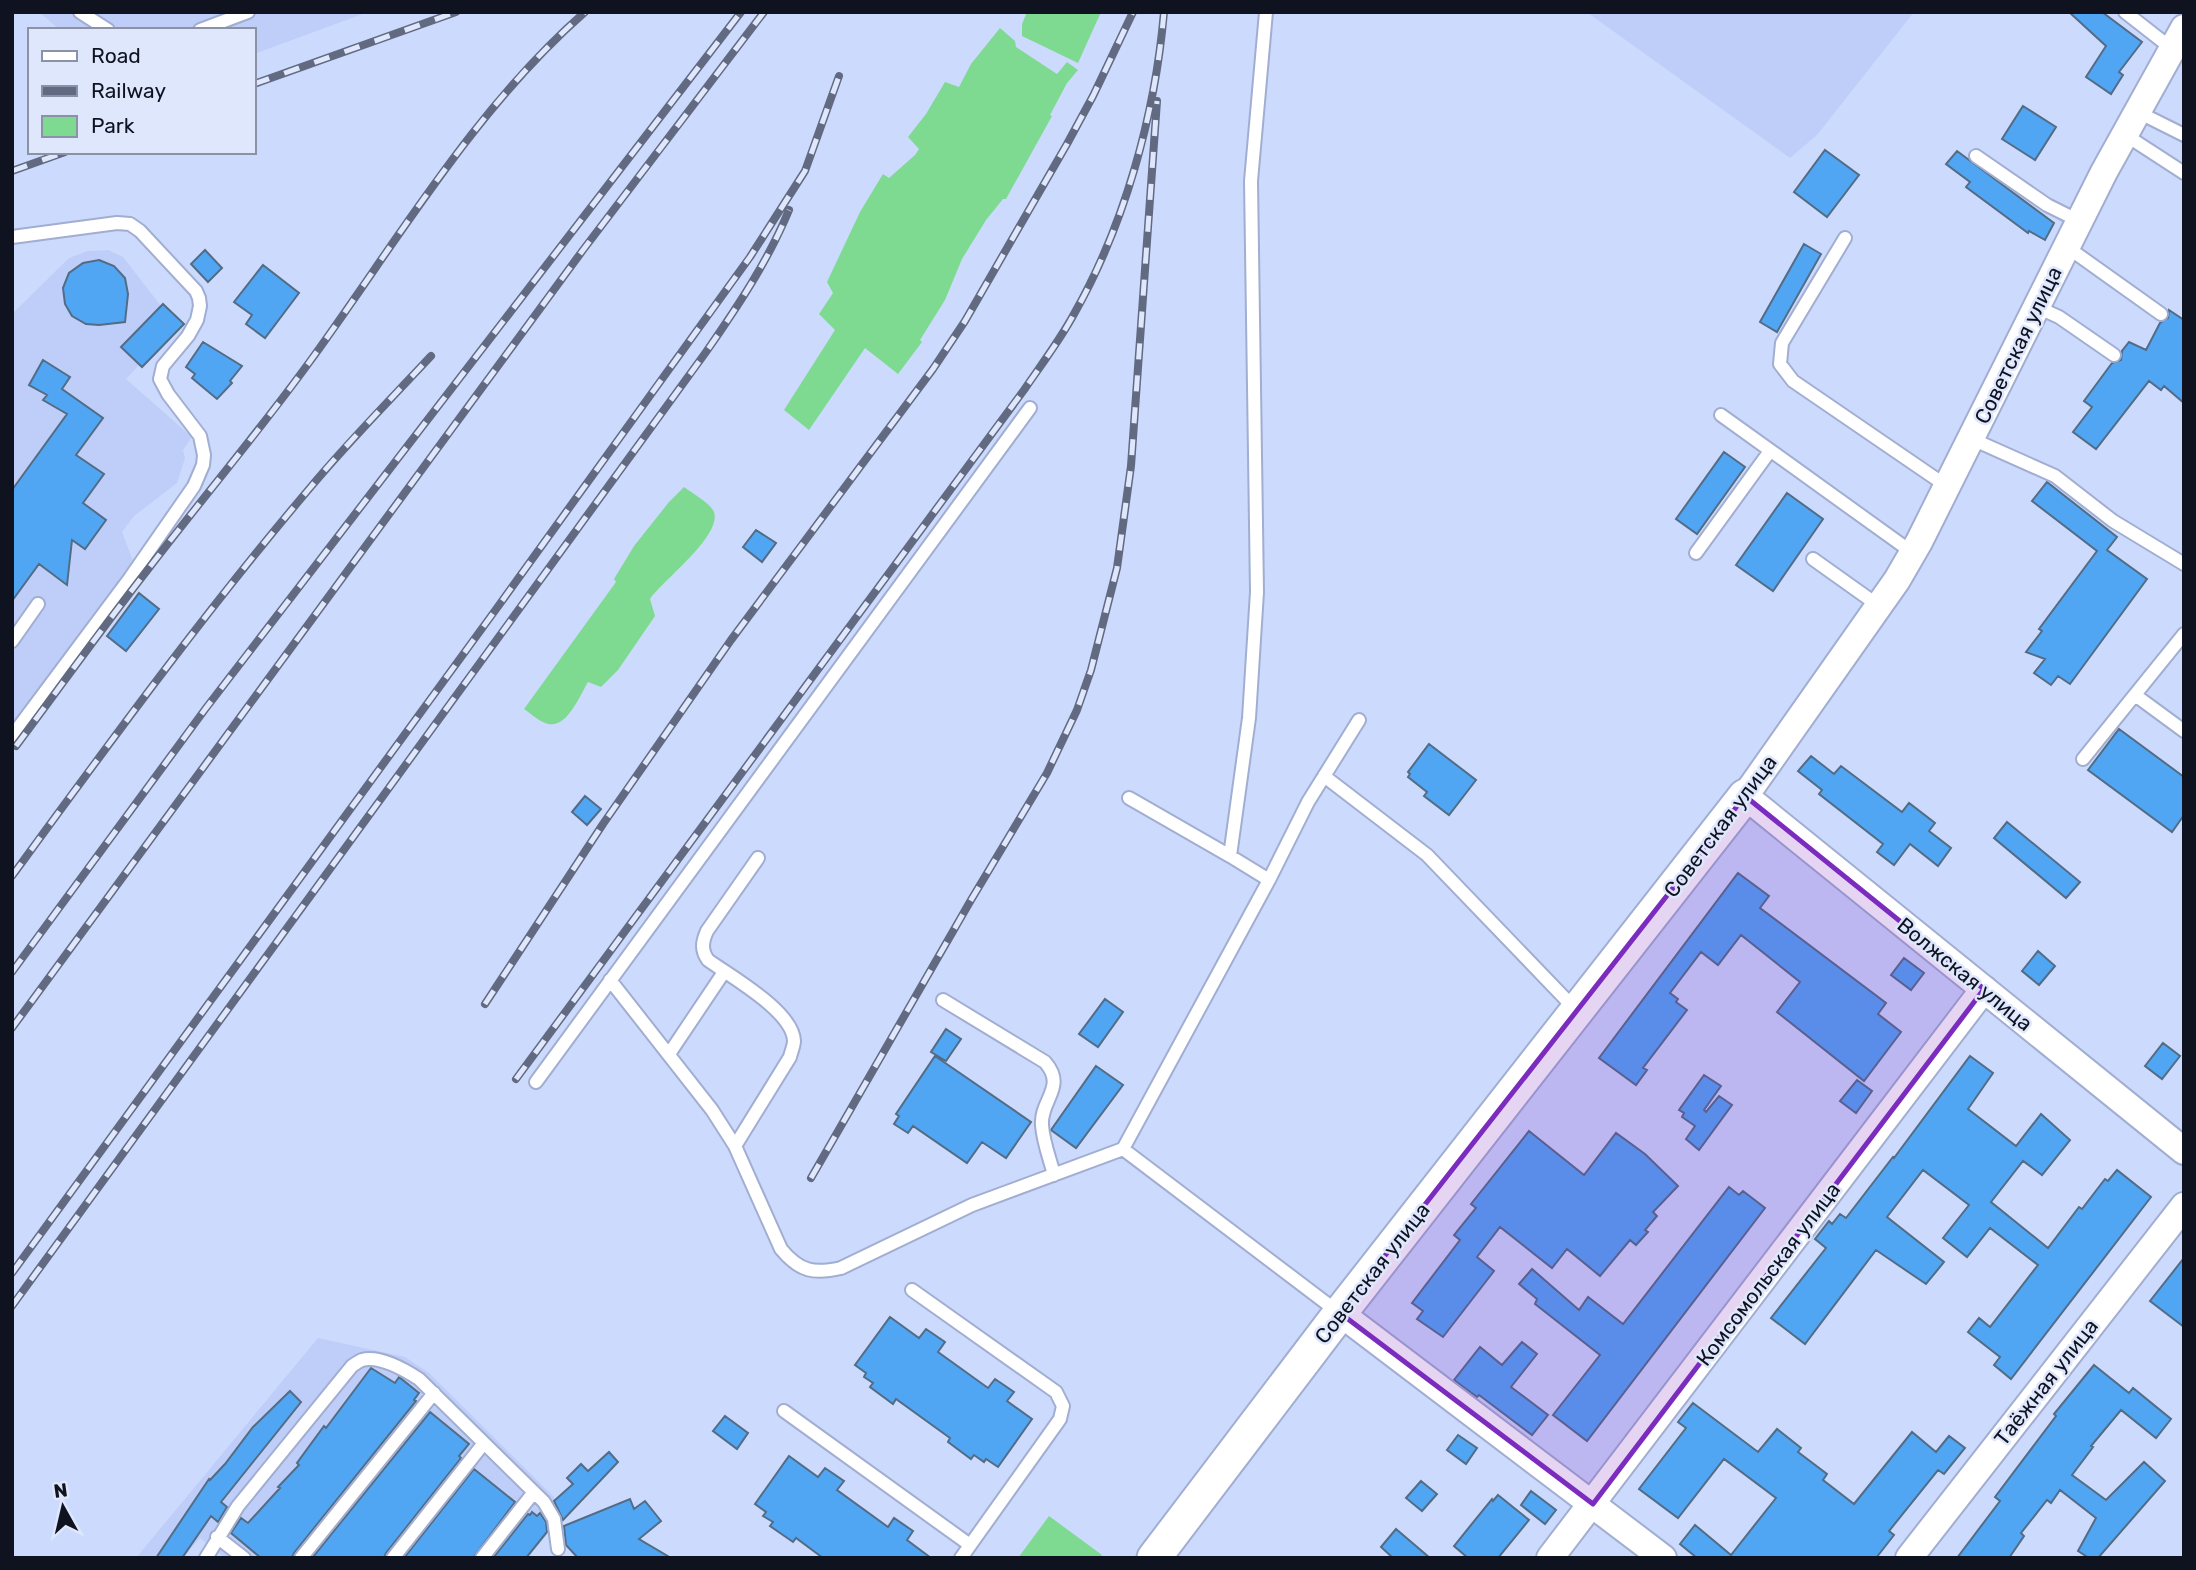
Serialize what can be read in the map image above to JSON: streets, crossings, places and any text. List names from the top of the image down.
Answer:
{
  "streets": {
    "street": [
      "Советская улица",
      "Волжская улица",
      "Комсомольская улица",
      "Таёжная улица"
    ]
  },
  "crossings": [
    ["Советская улица", "Волжская улица"],
    ["Волжская улица", "Комсомольская улица"]
  ],
  "legend": ["Road", "Railway", "Park"],
  "north": "top"
}
